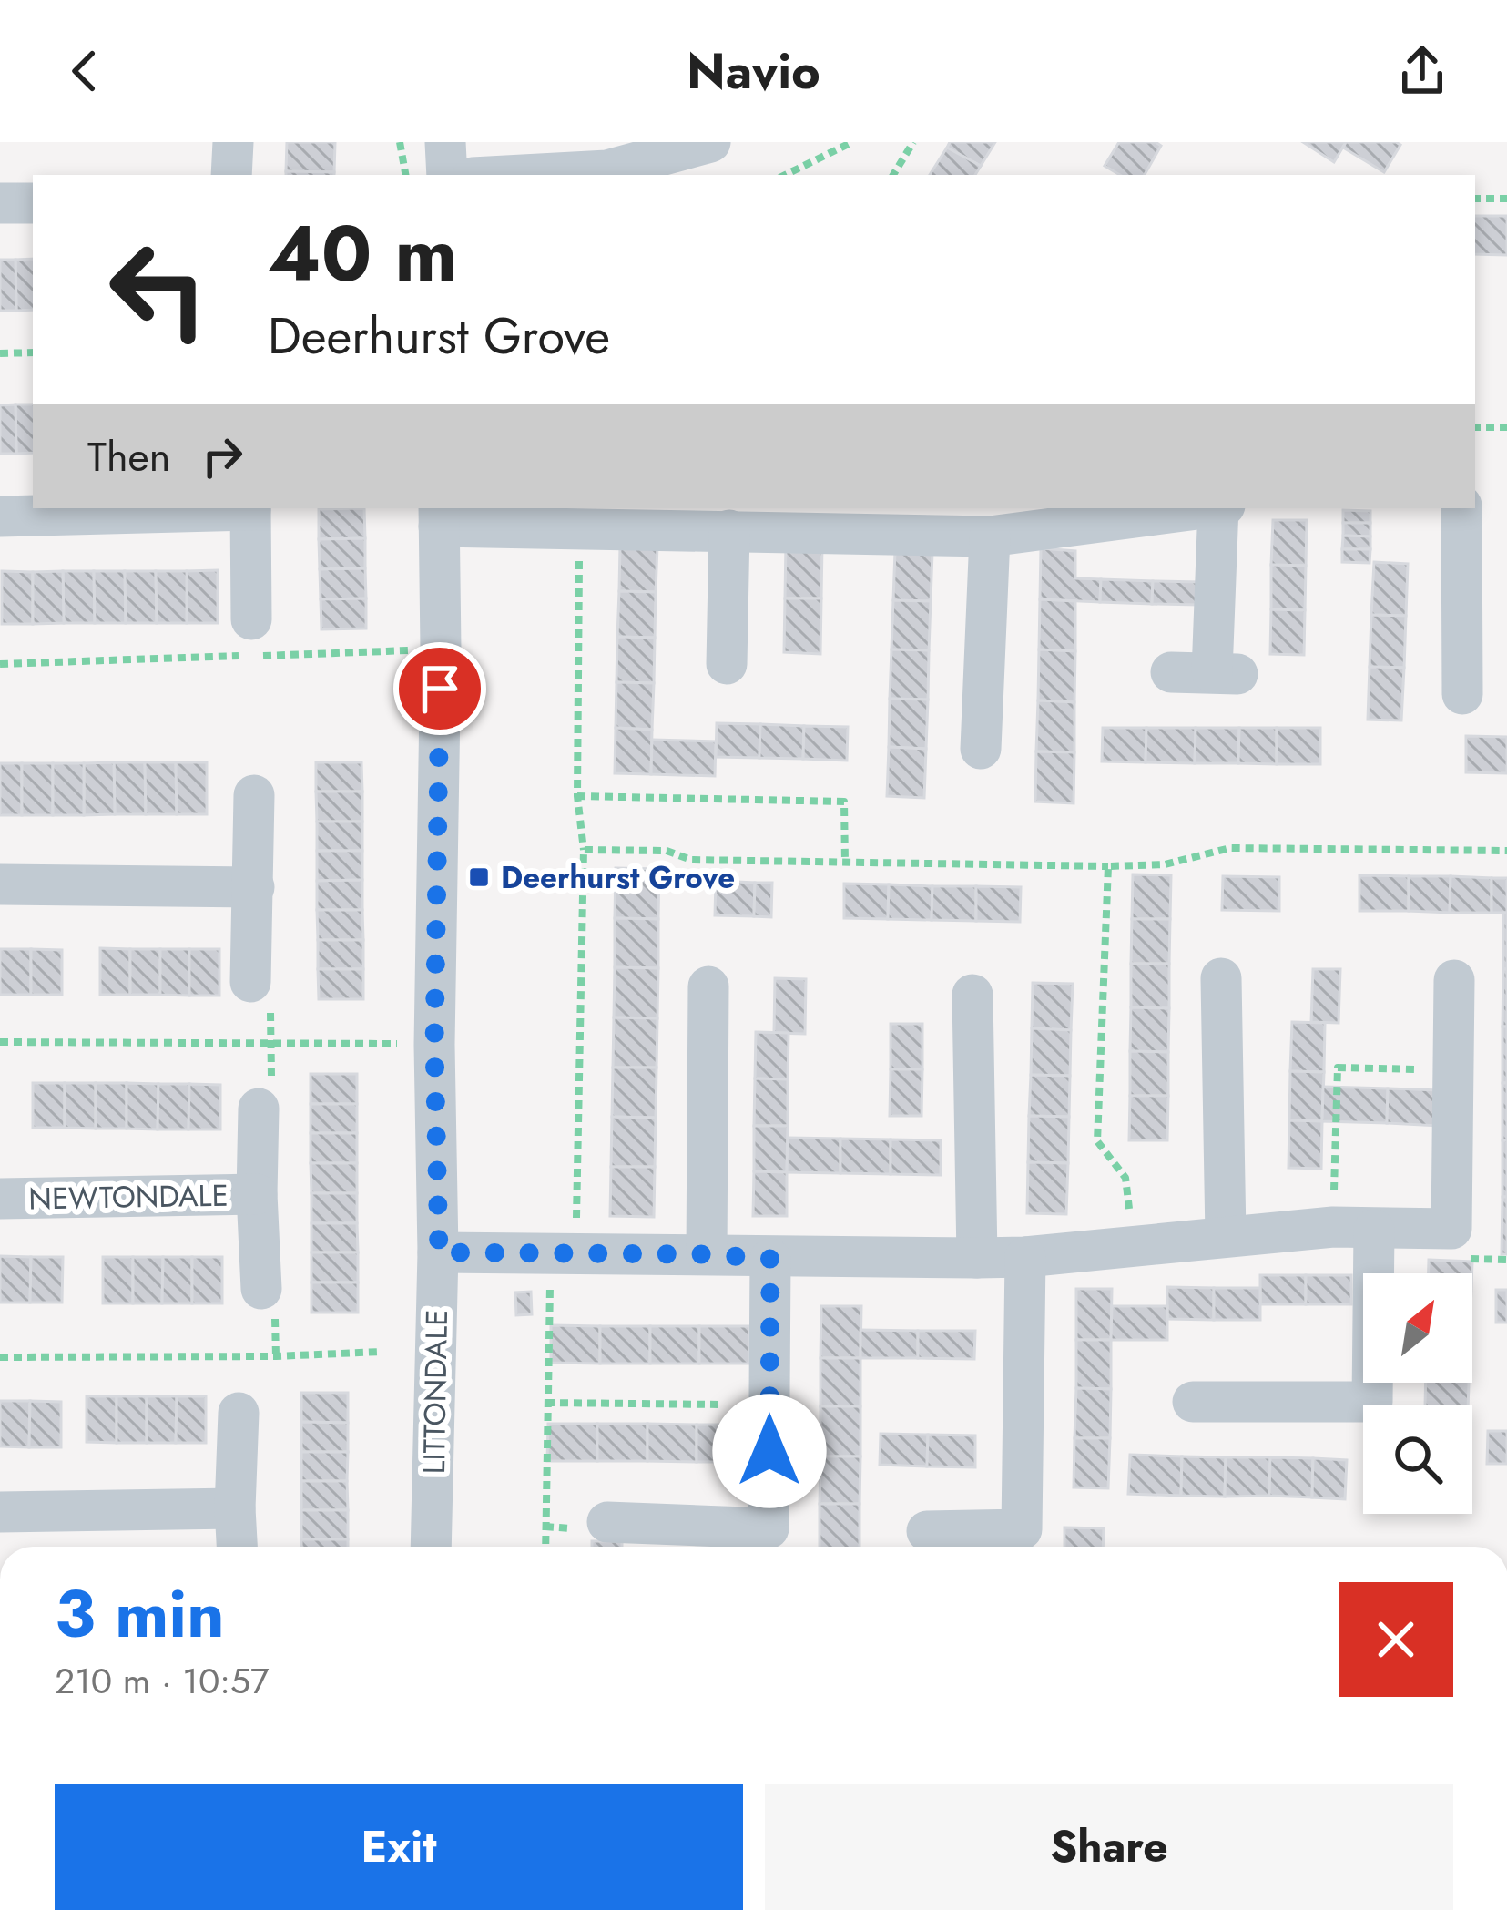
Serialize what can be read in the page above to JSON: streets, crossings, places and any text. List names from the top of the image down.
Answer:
{
  "streets": {
    "street": ["NEWTONDALE", "LITTONDALE"]
  },
  "places": {
    "transit": ["Deerhurst Grove"]
  },
  "north": "top right",
  "page": {
    "header": "Navio",
    "turn": ["40 m", "Deerhurst Grove"],
    "then": "Then",
    "heading": ["3 min", "210 m · 10:57"],
    "buttons": ["Exit", "Share"]
  }
}
